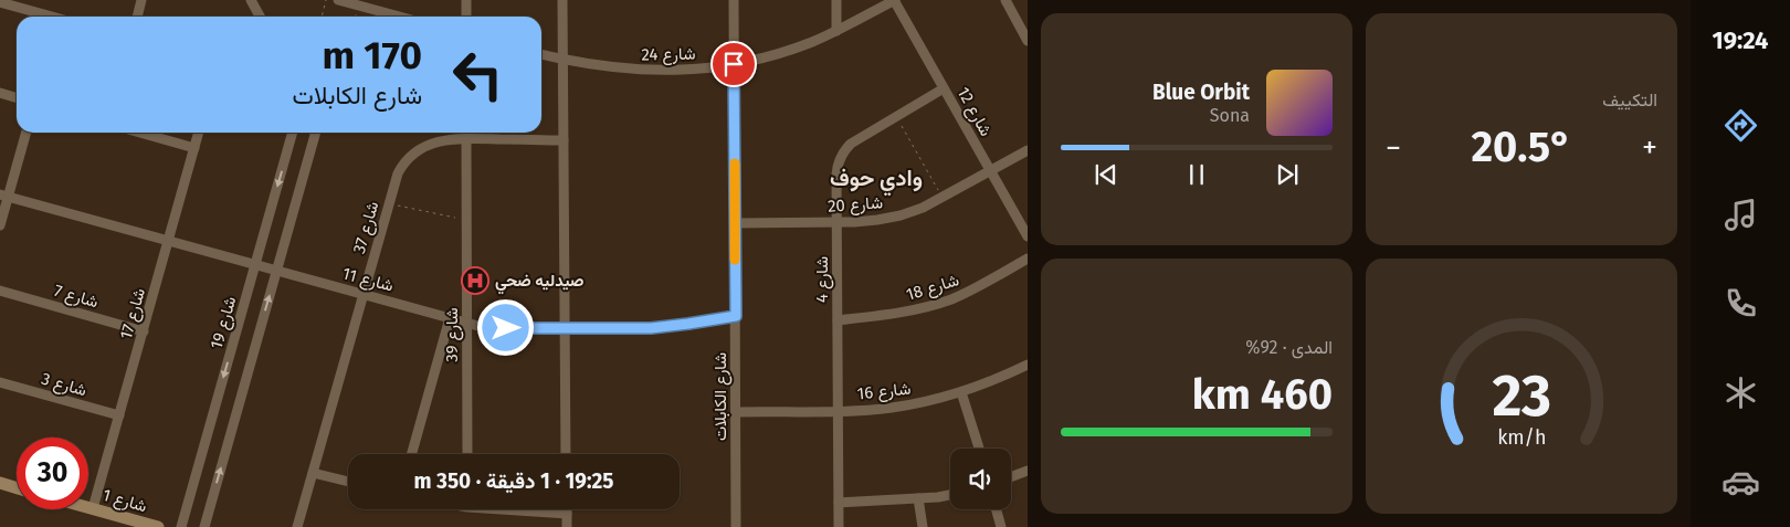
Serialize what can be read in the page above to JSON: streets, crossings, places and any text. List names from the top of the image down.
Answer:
{
  "streets": {
    "street": [
      "شارع 24",
      "شارع 12",
      "شارع 20",
      "شارع 37",
      "شارع 11",
      "شارع 4",
      "شارع 18",
      "شارع 7",
      "شارع 17",
      "شارع 19",
      "شارع 39",
      "شارع 3",
      "شارع 16",
      "شارع الكابلات",
      "شارع 1"
    ]
  },
  "crossings": [
    ["شارع 24", "شارع 12"],
    ["شارع 24", "شارع الكابلات"],
    ["شارع 12", "شارع 20"],
    ["شارع 12", "شارع 4"],
    ["شارع 20", "شارع 4"],
    ["شارع 20", "شارع الكابلات"],
    ["شارع 37", "شارع 11"],
    ["شارع 37", "شارع 39"],
    ["شارع 11", "شارع 17"],
    ["شارع 11", "شارع 19"],
    ["شارع 11", "شارع 39"],
    ["شارع 11", "شارع الكابلات"],
    ["شارع 4", "شارع 18"],
    ["شارع 4", "شارع 16"],
    ["شارع 7", "شارع 17"],
    ["شارع 17", "شارع 3"],
    ["شارع 17", "شارع 1"],
    ["شارع 16", "شارع الكابلات"]
  ],
  "districts": ["وادي حوف"],
  "places": {
    "hospital": ["صيدليه ضحي"]
  },
  "page": {
    "tabs": "19:24",
    "tile": [
      "التكييف",
      ["المدى · 92%", "460 km"]
    ],
    "turn": ["170 m", "شارع الكابلات"],
    "song": ["Blue Orbit", "Sona"],
    "heat": ["−", "20.5°", "+"],
    "limit": "30",
    "trip": "19:25 · 1 دقيقة · 350 m",
    "gauge": ["23", "km/h"]
  }
}
